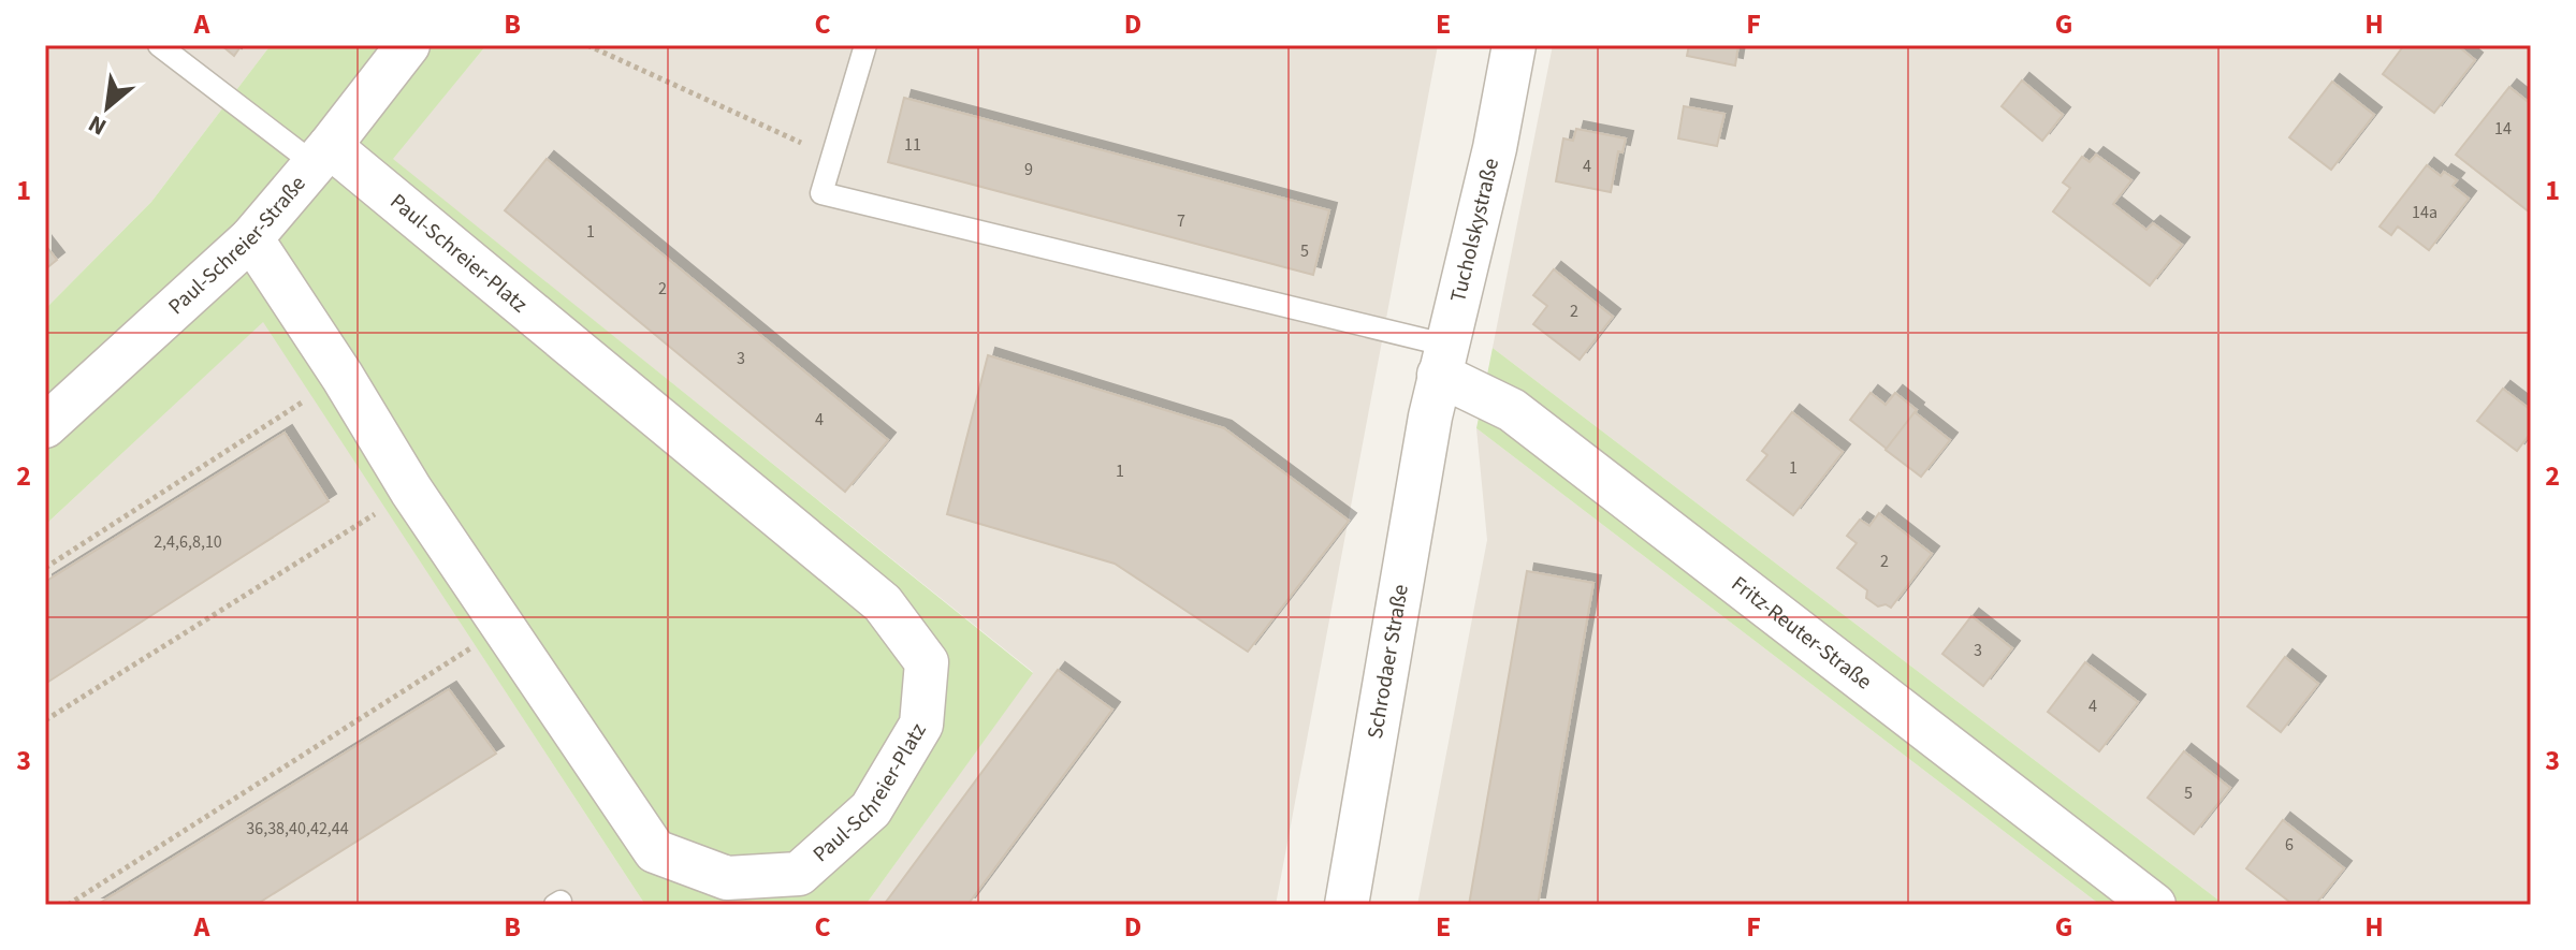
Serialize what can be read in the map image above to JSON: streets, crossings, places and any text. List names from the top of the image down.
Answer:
{
  "streets": {
    "street": [
      "Tucholskystraße",
      "Paul-Schreier-Straße",
      "Paul-Schreier-Platz",
      "Fritz-Reuter-Straße",
      "Schrodaer Straße"
    ]
  },
  "crossings": [
    ["Tucholskystraße", "Fritz-Reuter-Straße"],
    ["Tucholskystraße", "Schrodaer Straße"],
    ["Paul-Schreier-Straße", "Paul-Schreier-Platz"]
  ],
  "house_numbers": [
    "14",
    "11",
    "4",
    "9",
    "14a",
    "7",
    "1",
    "5",
    "2",
    "2",
    "3",
    "4",
    "1",
    "1",
    "2,4,6,8,10",
    "2",
    "3",
    "4",
    "5",
    "36,38,40,42,44",
    "6"
  ],
  "north": "bottom left",
  "grid": {
    "columns": [
      "A",
      "B",
      "C",
      "D",
      "E",
      "F",
      "G",
      "H"
    ],
    "rows": ["1", "2", "3"]
  }
}
